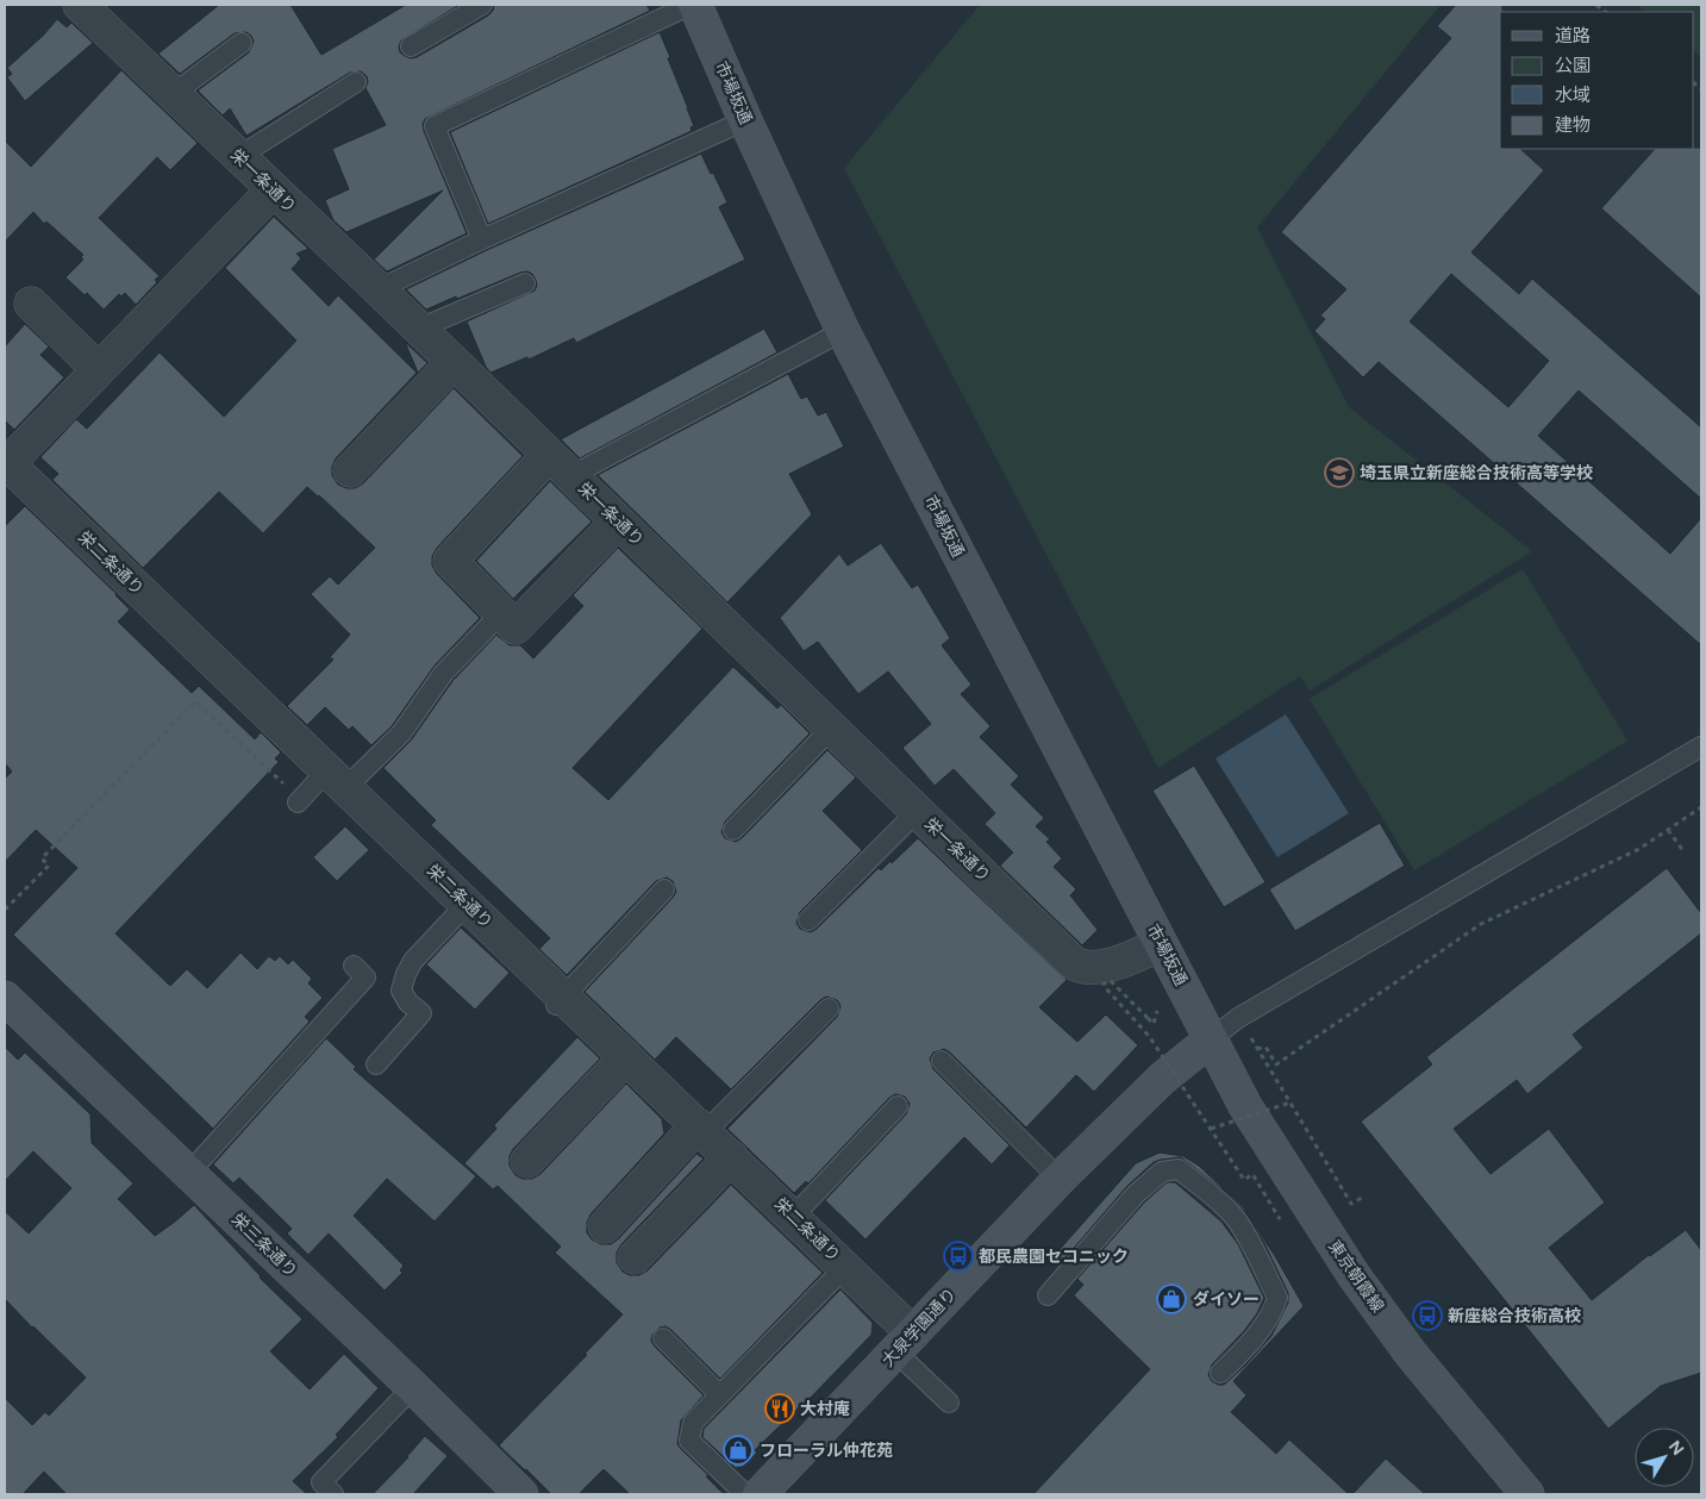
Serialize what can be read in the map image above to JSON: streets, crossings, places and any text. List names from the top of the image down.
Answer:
{
  "streets": {
    "street": [
      "市場坂通",
      "栄一条通り",
      "栄二条通り",
      "栄三条通り",
      "東京朝霞線",
      "大泉学園通り"
    ]
  },
  "crossings": [
    ["市場坂通", "栄一条通り"],
    ["市場坂通", "東京朝霞線"],
    ["市場坂通", "大泉学園通り"],
    ["栄二条通り", "大泉学園通り"],
    ["東京朝霞線", "大泉学園通り"]
  ],
  "places": {
    "school or university": ["埼玉県立新座総合技術高等学校"],
    "bus stop": ["都民農園セコニック", "新座総合技術高校"],
    "shop": ["ダイソー", "フローラル仲花苑"],
    "restaurant": ["大村庵"]
  },
  "legend": [
    "道路",
    "公園",
    "水域",
    "建物"
  ],
  "north": "top right"
}
